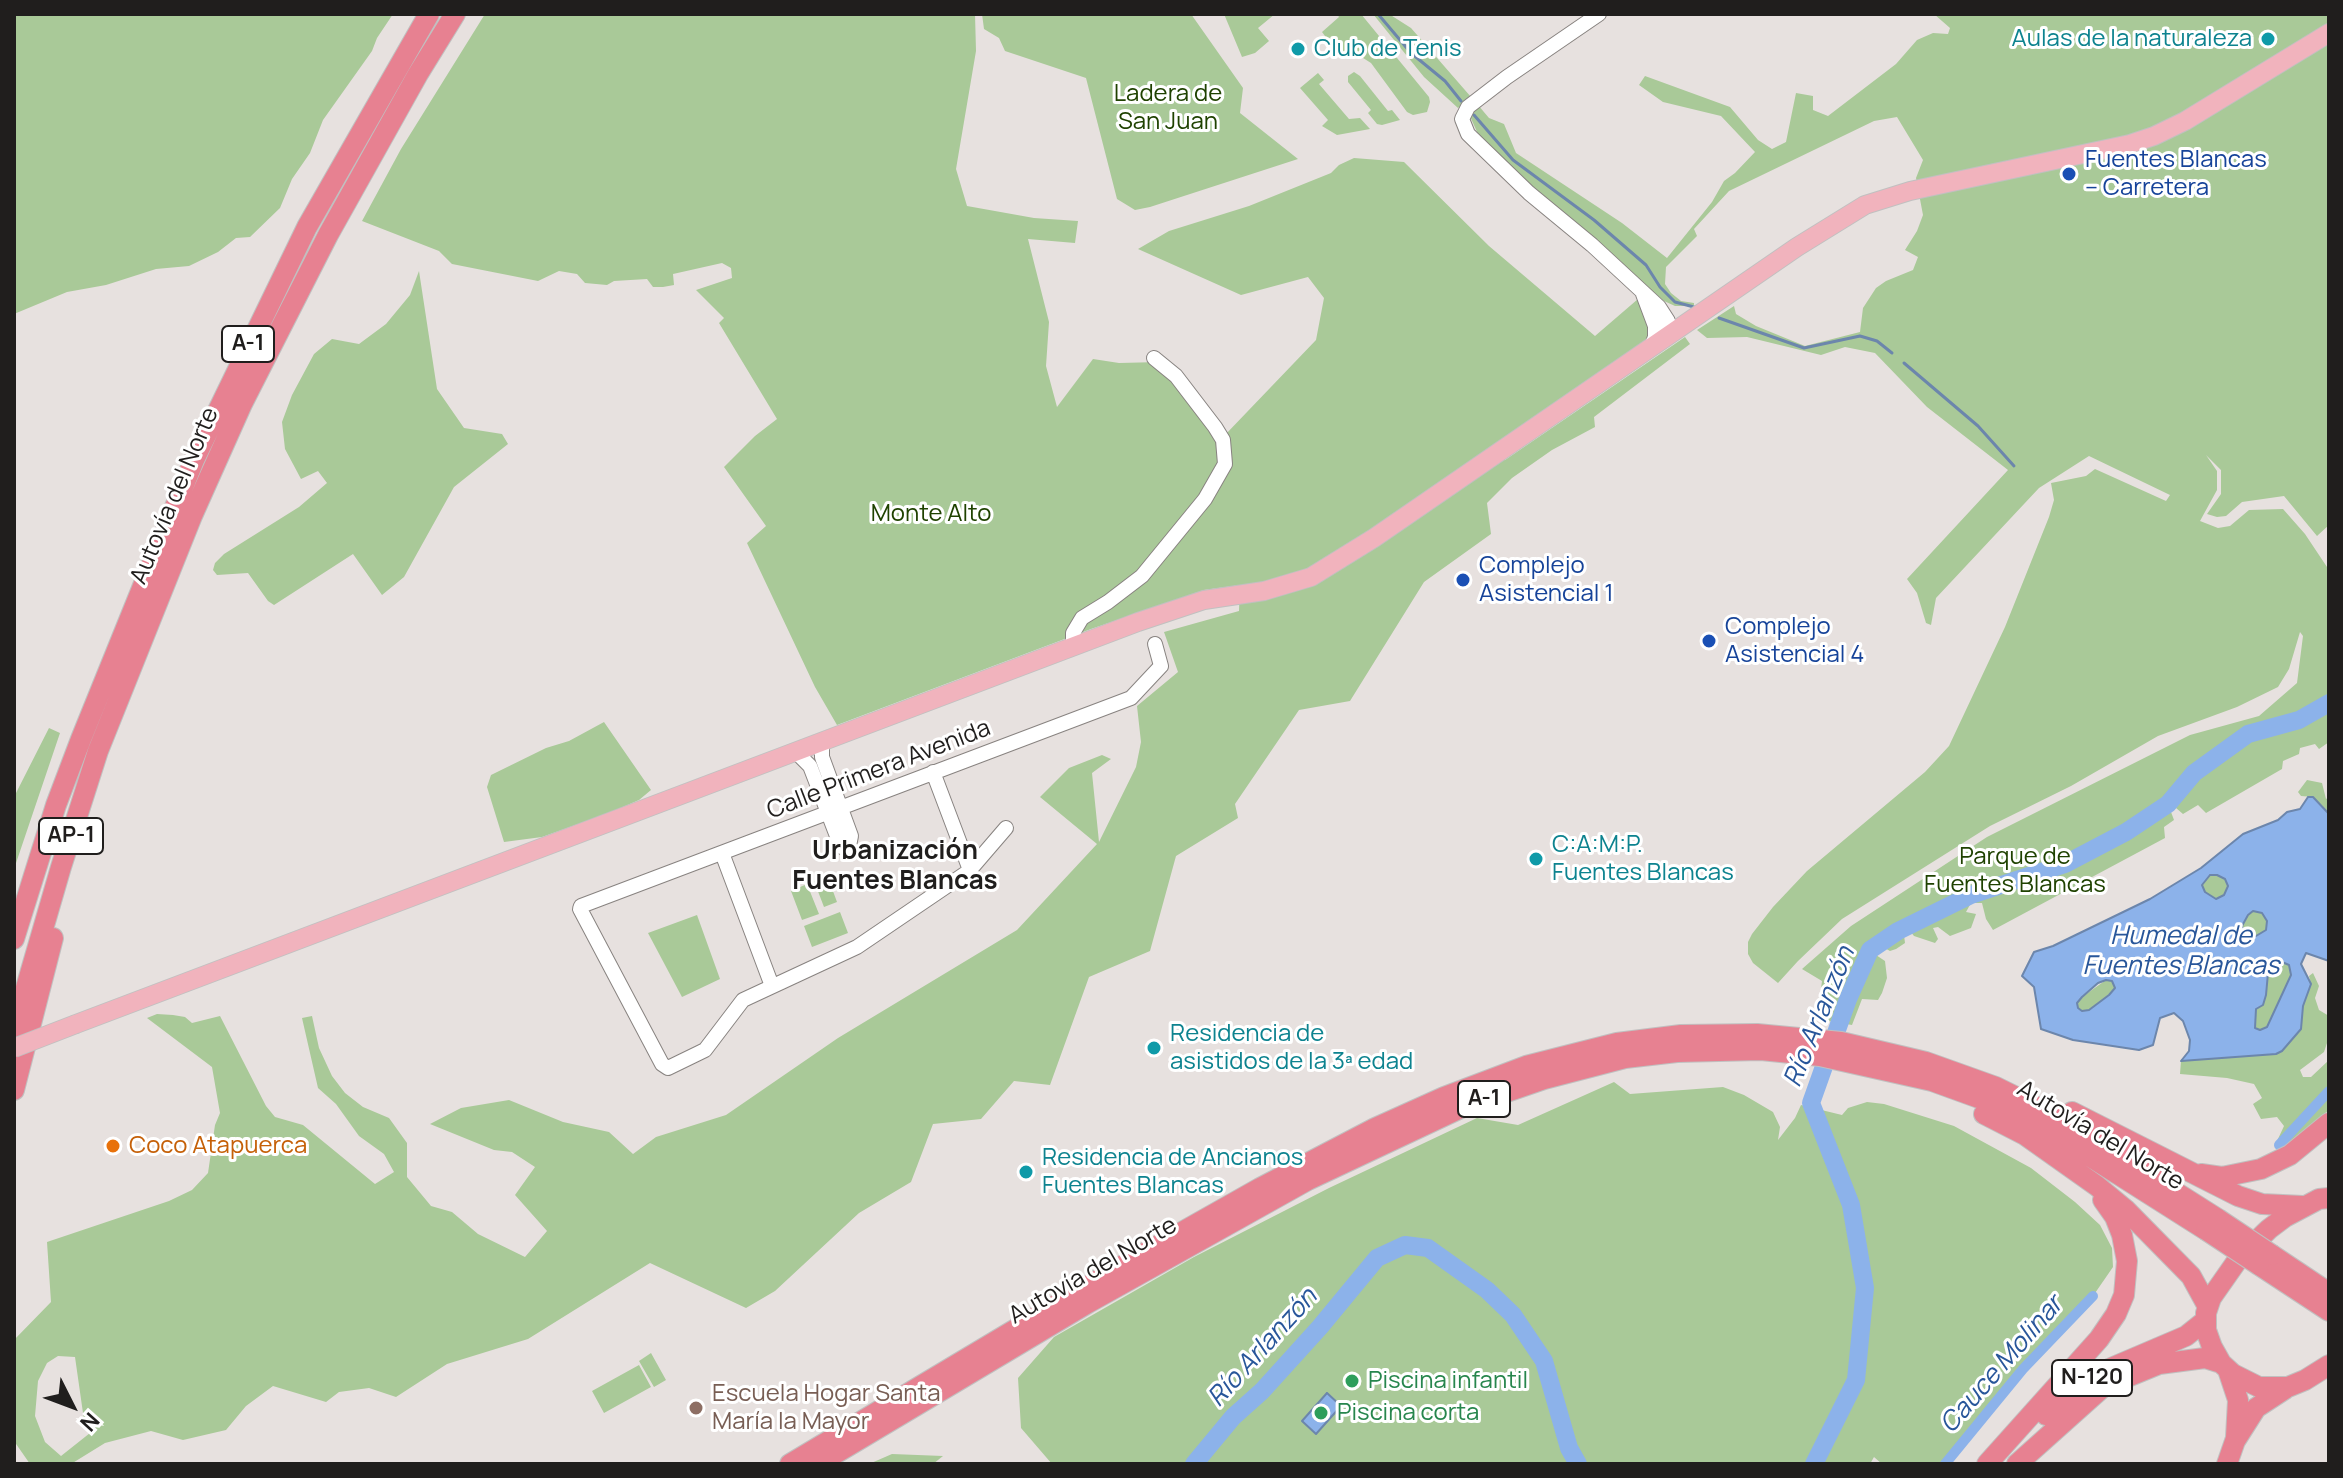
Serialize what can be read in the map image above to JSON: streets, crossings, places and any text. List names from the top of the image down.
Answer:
{
  "streets": {
    "highway": [
      "A-1",
      "Autovía del Norte",
      "AP-1",
      "N-120"
    ],
    "street": ["Calle Primera Avenida"]
  },
  "crossings": [
    ["A-1", "Autovía del Norte"]
  ],
  "districts": ["Urbanización Fuentes Blancas"],
  "water": ["Humedal de Fuentes Blancas", "Río Arlanzón", "Cauce Molinar"],
  "parks": ["Ladera de San Juan", "Monte Alto", "Parque de Fuentes Blancas"],
  "places": [
    "Aulas de la naturaleza",
    "Club de Tenis",
    "Fuentes Blancas – Carretera",
    "Complejo Asistencial 1",
    "Complejo Asistencial 4",
    "C:A:M:P. Fuentes Blancas",
    "Residencia de asistidos de la 3ª edad",
    "Coco Atapuerca",
    "Residencia de Ancianos Fuentes Blancas",
    "Piscina infantil",
    "Escuela Hogar Santa María la Mayor",
    "Piscina corta"
  ],
  "north": "bottom right"
}
